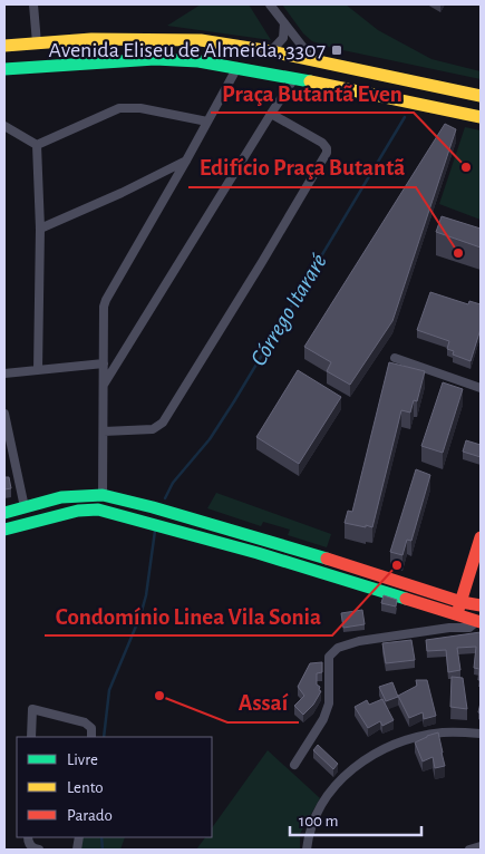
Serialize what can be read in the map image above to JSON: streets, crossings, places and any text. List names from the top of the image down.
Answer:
{
  "water": ["Córrego Itararé"],
  "places": {
    "transit": ["Avenida Eliseu de Almeida, 3307"],
    "other": [
      "Praça Butantã Even",
      "Edifício Praça Butantã",
      "Condomínio Linea Vila Sonia",
      "Assaí"
    ]
  },
  "legend": ["Livre", "Lento", "Parado"],
  "scale_bar": "100 m"
}
